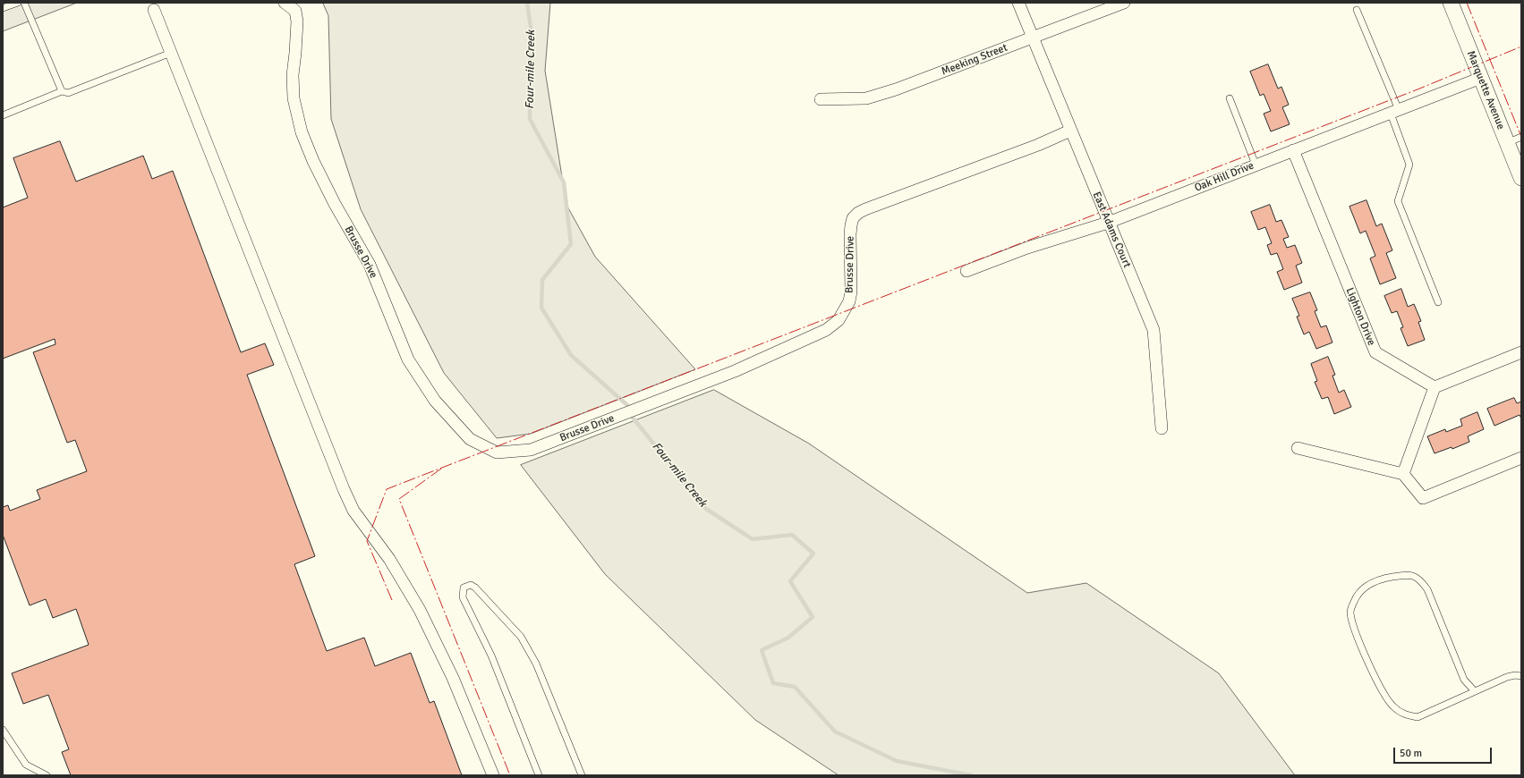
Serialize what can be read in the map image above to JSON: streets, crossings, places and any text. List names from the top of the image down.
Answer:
{
  "streets": {
    "street": [
      "Meeking Street",
      "Marquette Avenue",
      "Oak Hill Drive",
      "East Adams Court",
      "Brusse Drive",
      "Lighton Drive"
    ]
  },
  "crossings": [
    ["Meeking Street", "East Adams Court"],
    ["Marquette Avenue", "Oak Hill Drive"],
    ["Oak Hill Drive", "East Adams Court"],
    ["Oak Hill Drive", "Lighton Drive"],
    ["East Adams Court", "Brusse Drive"]
  ],
  "water": ["Four-mile Creek"],
  "scale_bar": "50 m"
}
